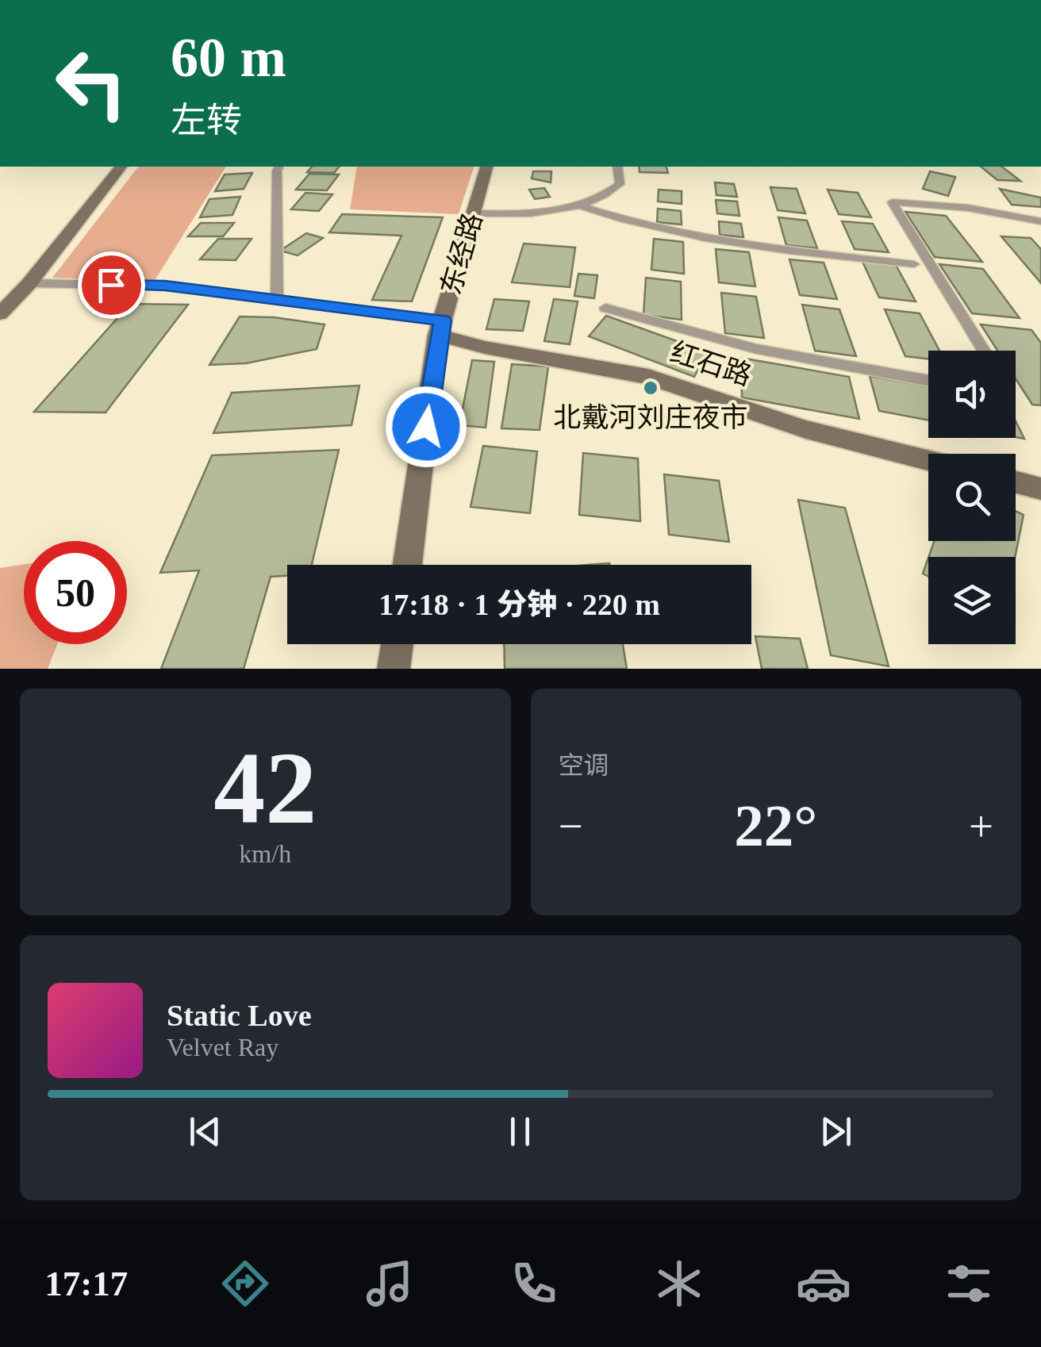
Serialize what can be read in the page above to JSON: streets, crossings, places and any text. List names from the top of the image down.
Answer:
{
  "streets": {
    "main road": ["东经路", "红石路"]
  },
  "crossings": [
    ["东经路", "红石路"]
  ],
  "places": ["北戴河刘庄夜市"],
  "page": {
    "turn": ["60 m", "左转"],
    "limit": "50",
    "trip": "17:18 · 1 分钟 · 220 m",
    "tile": [
      ["42", "km/h"],
      "空调"
    ],
    "heat": ["−", "22°", "+"],
    "song": ["Static Love", "Velvet Ray"],
    "tabs": "17:17"
  }
}
